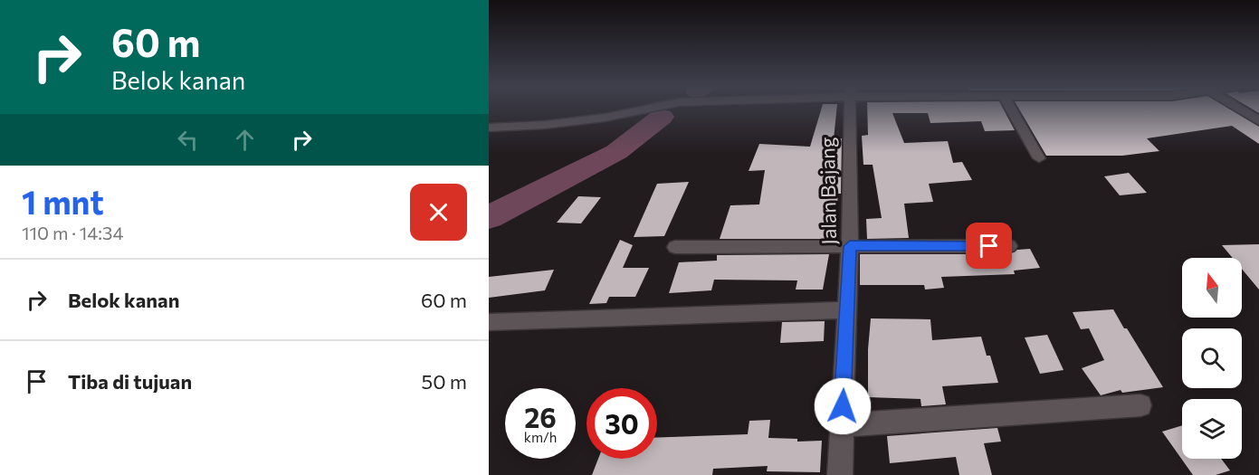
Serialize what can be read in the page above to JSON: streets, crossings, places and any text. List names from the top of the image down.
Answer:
{
  "streets": {
    "street": ["Jalan Bajang"]
  },
  "north": "top",
  "page": {
    "turn": ["60 m", "Belok kanan"],
    "heading": ["1 mnt", "110 m · 14:34"],
    "list": [
      {
        "name": "Belok kanan",
        "value": "60 m"
      },
      {
        "name": "Tiba di tujuan",
        "value": "50 m"
      }
    ],
    "speed": "26 km/h",
    "limit": "30"
  }
}
